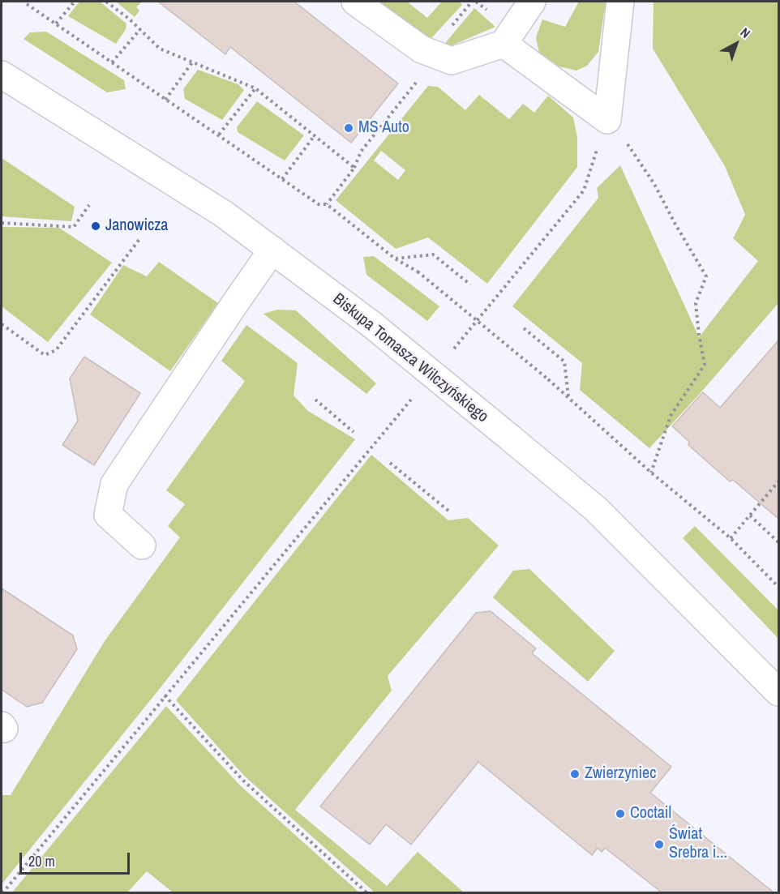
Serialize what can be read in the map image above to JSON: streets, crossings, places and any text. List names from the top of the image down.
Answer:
{
  "streets": {
    "street": ["Biskupa Tomasza Wilczyńskiego"]
  },
  "places": [
    "MS Auto",
    "Janowicza",
    "Zwierzyniec",
    "Coctail",
    "Świat Srebra i..."
  ],
  "scale_bar": "20 m",
  "north": "top right"
}
